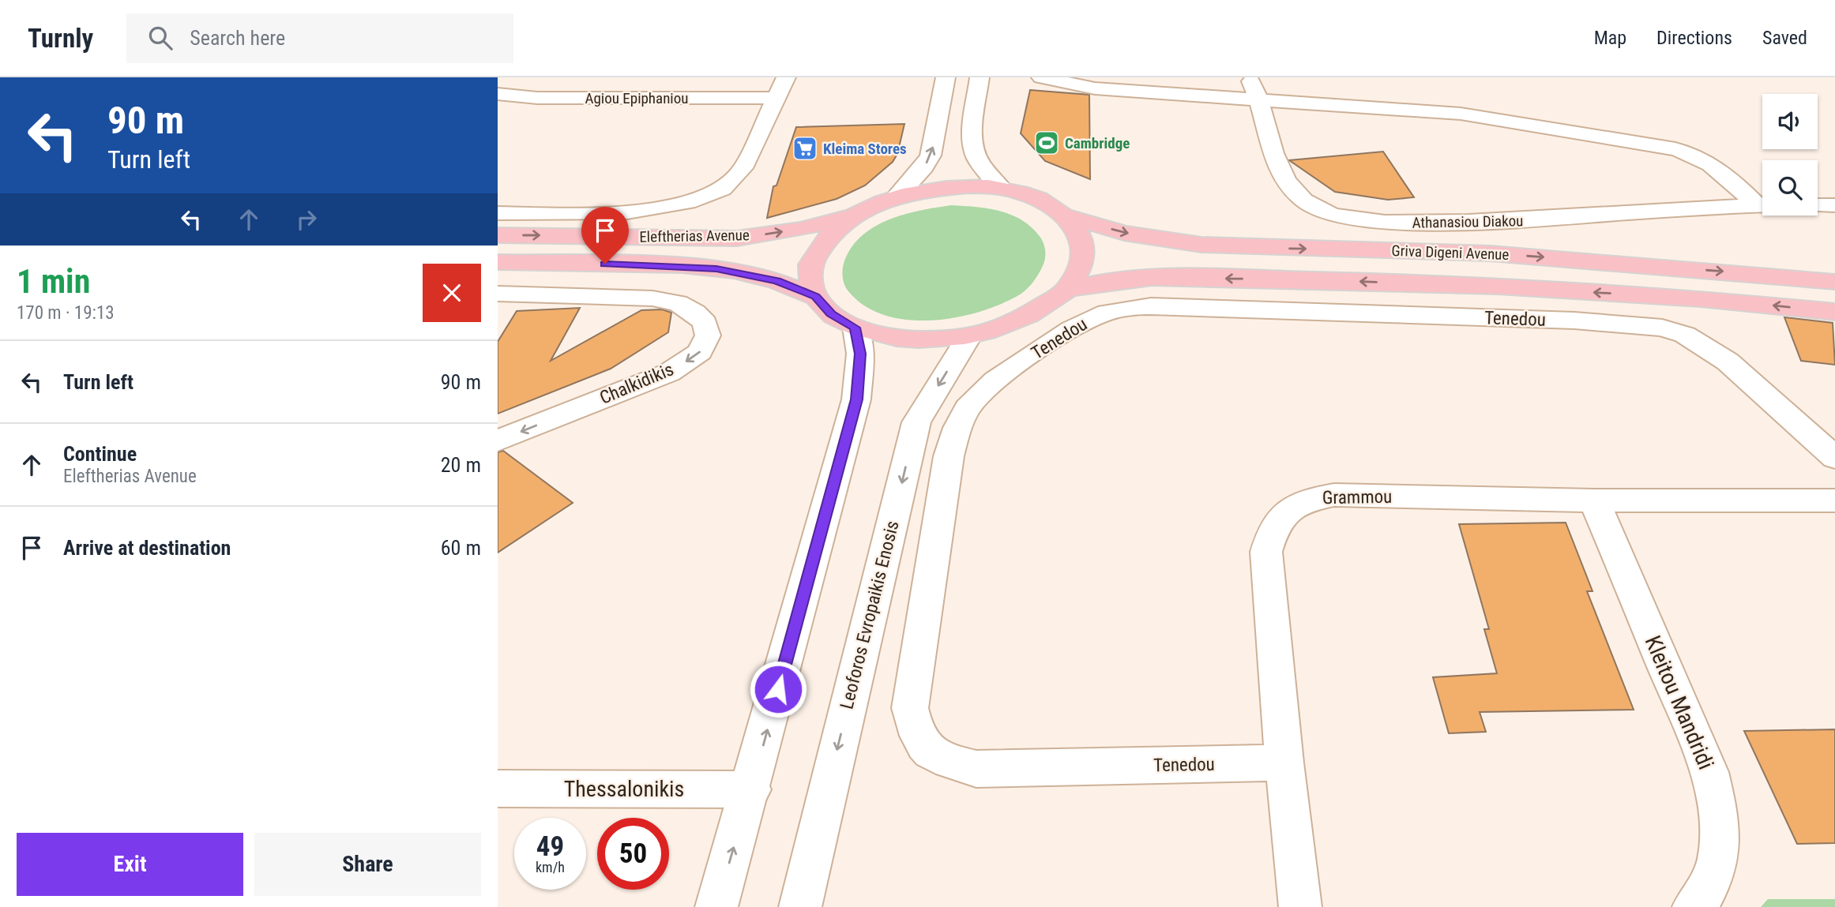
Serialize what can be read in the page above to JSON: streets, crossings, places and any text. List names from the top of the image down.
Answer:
{
  "streets": {
    "highway": ["Eleftherias Avenue", "Griva Digeni Avenue"],
    "street": [
      "Agiou Epiphaniou",
      "Athanasiou Diakou",
      "Tenedou",
      "Chalkidikis",
      "Grammou",
      "Leoforos Evropaikis Enosis",
      "Kleitou Mandridi",
      "Thessalonikis"
    ]
  },
  "crossings": [
    ["Tenedou", "Grammou"],
    ["Grammou", "Kleitou Mandridi"]
  ],
  "places": {
    "sports": ["Cambridge"],
    "supermarket": ["Kleima Stores"]
  },
  "page": {
    "header": "Turnly",
    "search": "Search here",
    "nav": ["Map", "Directions", "Saved"],
    "turn": ["90 m", "Turn left"],
    "heading": ["1 min", "170 m · 19:13"],
    "list": [
      {
        "name": "Turn left",
        "value": "90 m"
      },
      {
        "name": "Continue",
        "note": "Eleftherias Avenue",
        "value": "20 m"
      },
      {
        "name": "Arrive at destination",
        "value": "60 m"
      }
    ],
    "speed": "49 km/h",
    "limit": "50",
    "buttons": ["Exit", "Share"]
  }
}
